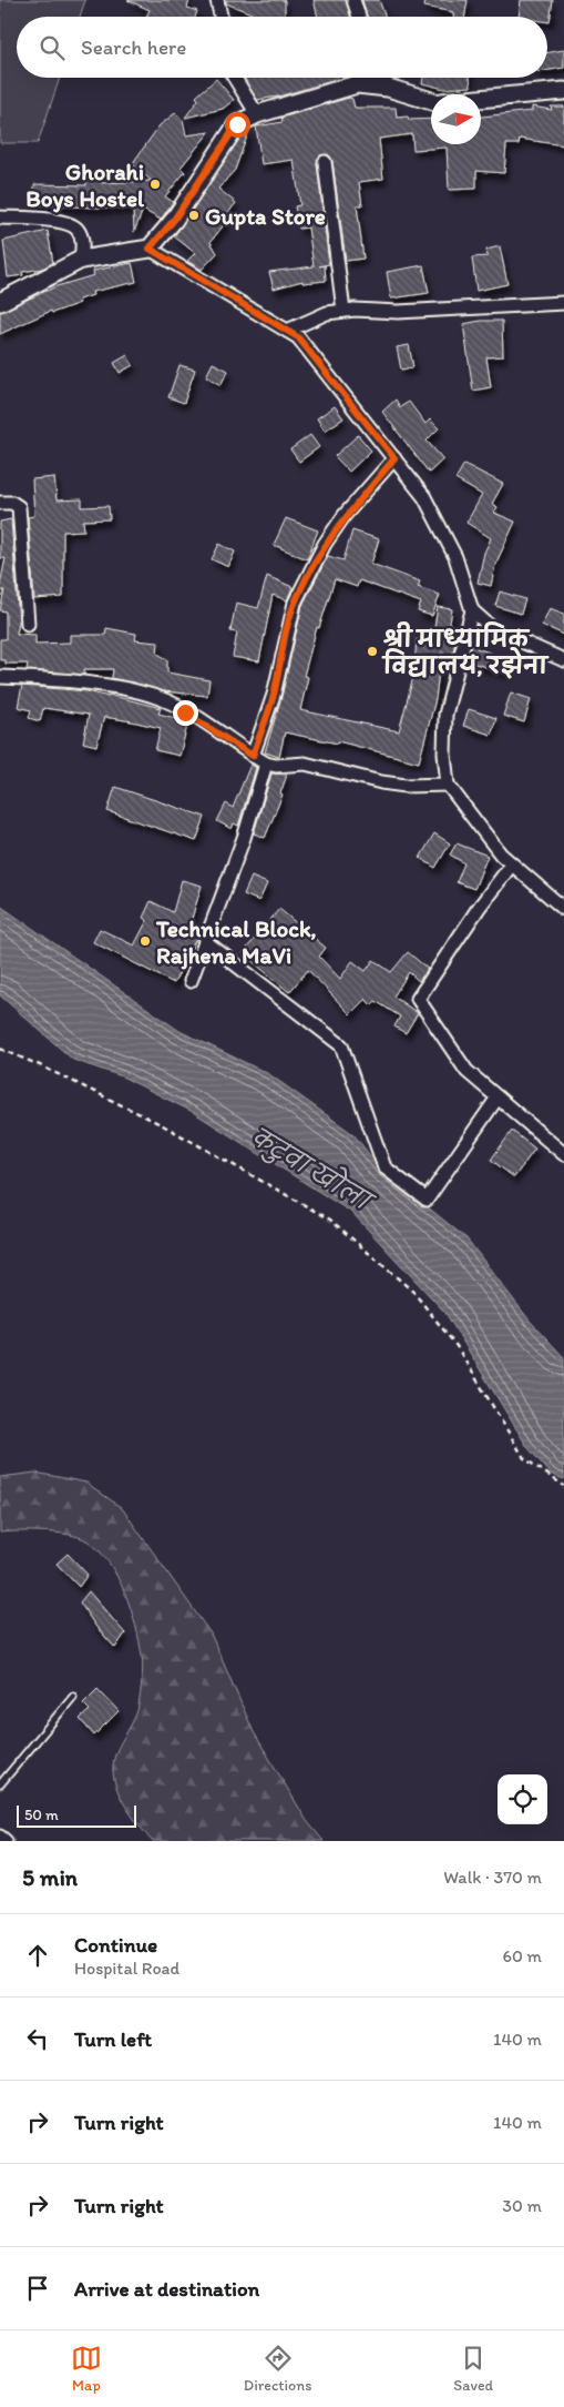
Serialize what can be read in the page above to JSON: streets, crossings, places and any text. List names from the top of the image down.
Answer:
{
  "water": ["कटुवा खोला"],
  "places": [
    "Ghorahi Boys Hostel",
    "Gupta Store",
    "श्री माध्यामिक विद्यालय, रझेना",
    "Technical Block, Rajhena MaVi"
  ],
  "scale_bar": "50 m",
  "north": "right",
  "page": {
    "search": "Search here",
    "scale": "50 m",
    "heading": ["5 min", "Walk · 370 m"],
    "list": [
      ["Continue", "Hospital Road", "60 m"],
      ["Turn left", "140 m"],
      ["Turn right", "140 m"],
      ["Turn right", "30 m"],
      "Arrive at destination"
    ],
    "nav": ["Map", "Directions", "Saved"]
  }
}
